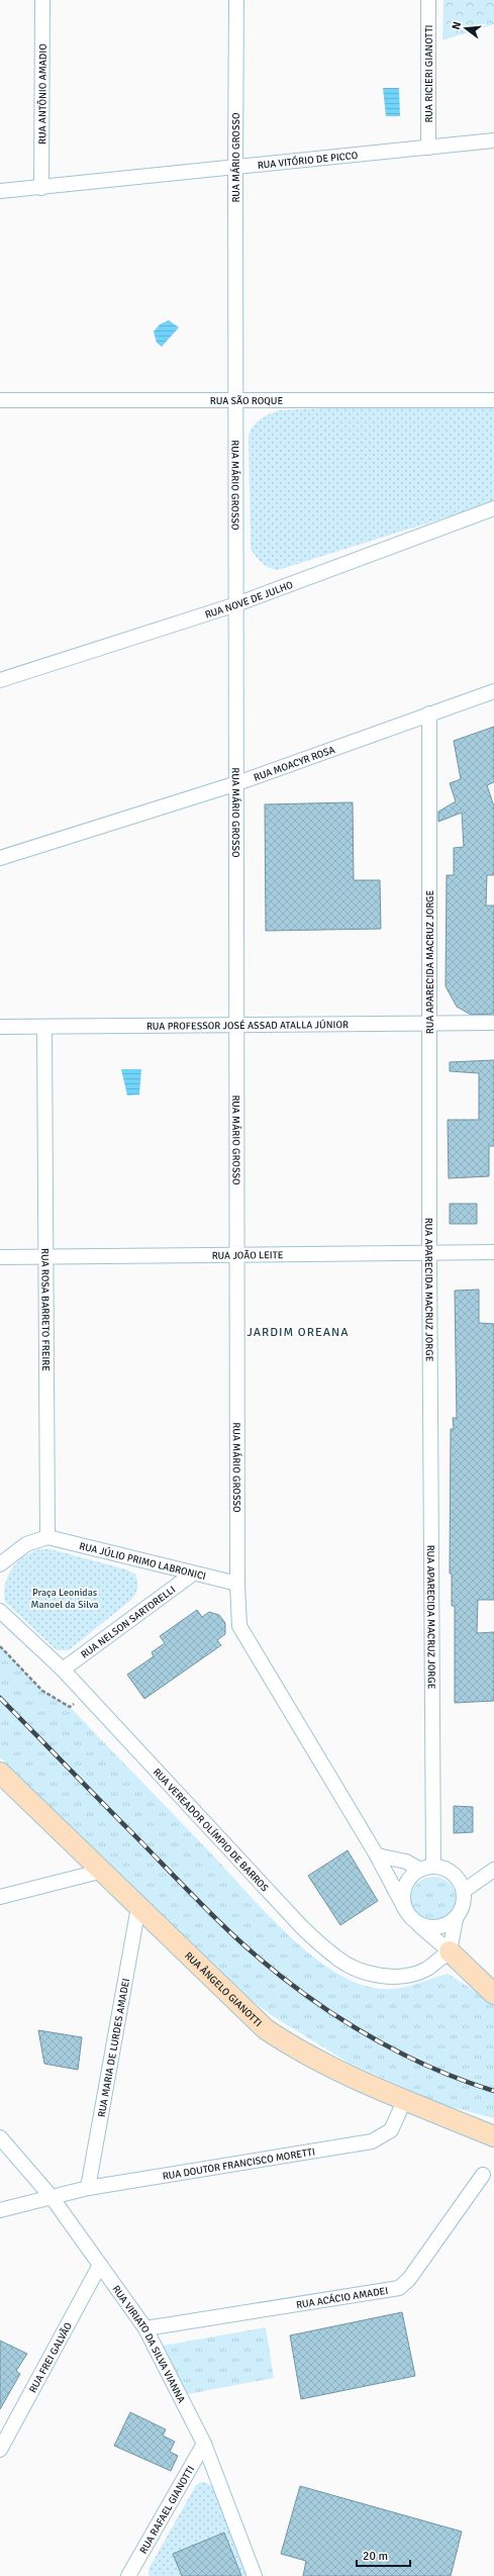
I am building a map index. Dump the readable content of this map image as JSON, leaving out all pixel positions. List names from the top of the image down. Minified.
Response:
{"streets":{"street":["RUA RICIERI GIANOTTI","RUA ANTÔNIO AMADIO","RUA MÁRIO GROSSO","RUA VITÓRIO DE PICCO","RUA SÃO ROQUE","RUA NOVE DE JULHO","RUA MOACYR ROSA","RUA APARECIDA MACRUZ JORGE","RUA PROFESSOR JOSÉ ASSAD ATALLA JÚNIOR","RUA JOÃO LEITE","RUA ROSA BARRETO FREIRE","RUA JÚLIO PRIMO LABRONICI","RUA NELSON SARTORELLI","RUA VEREADOR OLÍMPIO DE BARROS","RUA ÂNGELO GIANOTTI","RUA MARIA DE LURDES AMADEI","RUA DOUTOR FRANCISCO MORETTI","RUA ACÁCIO AMADEI","RUA VIRIATO DA SILVA VIANNA","RUA FREI GALVÃO","RUA RAFAEL GIANOTTI"]},"crossings":[["RUA RICIERI GIANOTTI","RUA VITÓRIO DE PICCO"],["RUA ANTÔNIO AMADIO","RUA VITÓRIO DE PICCO"],["RUA MÁRIO GROSSO","RUA VITÓRIO DE PICCO"],["RUA MÁRIO GROSSO","RUA SÃO ROQUE"],["RUA MÁRIO GROSSO","RUA NOVE DE JULHO"],["RUA MÁRIO GROSSO","RUA MOACYR ROSA"],["RUA MÁRIO GROSSO","RUA PROFESSOR JOSÉ ASSAD ATALLA JÚNIOR"],["RUA MÁRIO GROSSO","RUA JOÃO LEITE"],["RUA MÁRIO GROSSO","RUA JÚLIO PRIMO LABRONICI"],["RUA MOACYR ROSA","RUA APARECIDA MACRUZ JORGE"],["RUA APARECIDA MACRUZ JORGE","RUA PROFESSOR JOSÉ ASSAD ATALLA JÚNIOR"],["RUA APARECIDA MACRUZ JORGE","RUA JOÃO LEITE"],["RUA PROFESSOR JOSÉ ASSAD ATALLA JÚNIOR","RUA ROSA BARRETO FREIRE"],["RUA JOÃO LEITE","RUA ROSA BARRETO FREIRE"],["RUA ROSA BARRETO FREIRE","RUA JÚLIO PRIMO LABRONICI"],["RUA JÚLIO PRIMO LABRONICI","RUA NELSON SARTORELLI"],["RUA NELSON SARTORELLI","RUA VEREADOR OLÍMPIO DE BARROS"],["RUA ÂNGELO GIANOTTI","RUA MARIA DE LURDES AMADEI"],["RUA ÂNGELO GIANOTTI","RUA DOUTOR FRANCISCO MORETTI"],["RUA MARIA DE LURDES AMADEI","RUA DOUTOR FRANCISCO MORETTI"],["RUA DOUTOR FRANCISCO MORETTI","RUA VIRIATO DA SILVA VIANNA"],["RUA ACÁCIO AMADEI","RUA VIRIATO DA SILVA VIANNA"],["RUA VIRIATO DA SILVA VIANNA","RUA FREI GALVÃO"],["RUA VIRIATO DA SILVA VIANNA","RUA RAFAEL GIANOTTI"]],"districts":["JARDIM OREANA"],"parks":["Praça Leonidas Manoel da Silva"],"scale_bar":"20 m","north":"left"}
